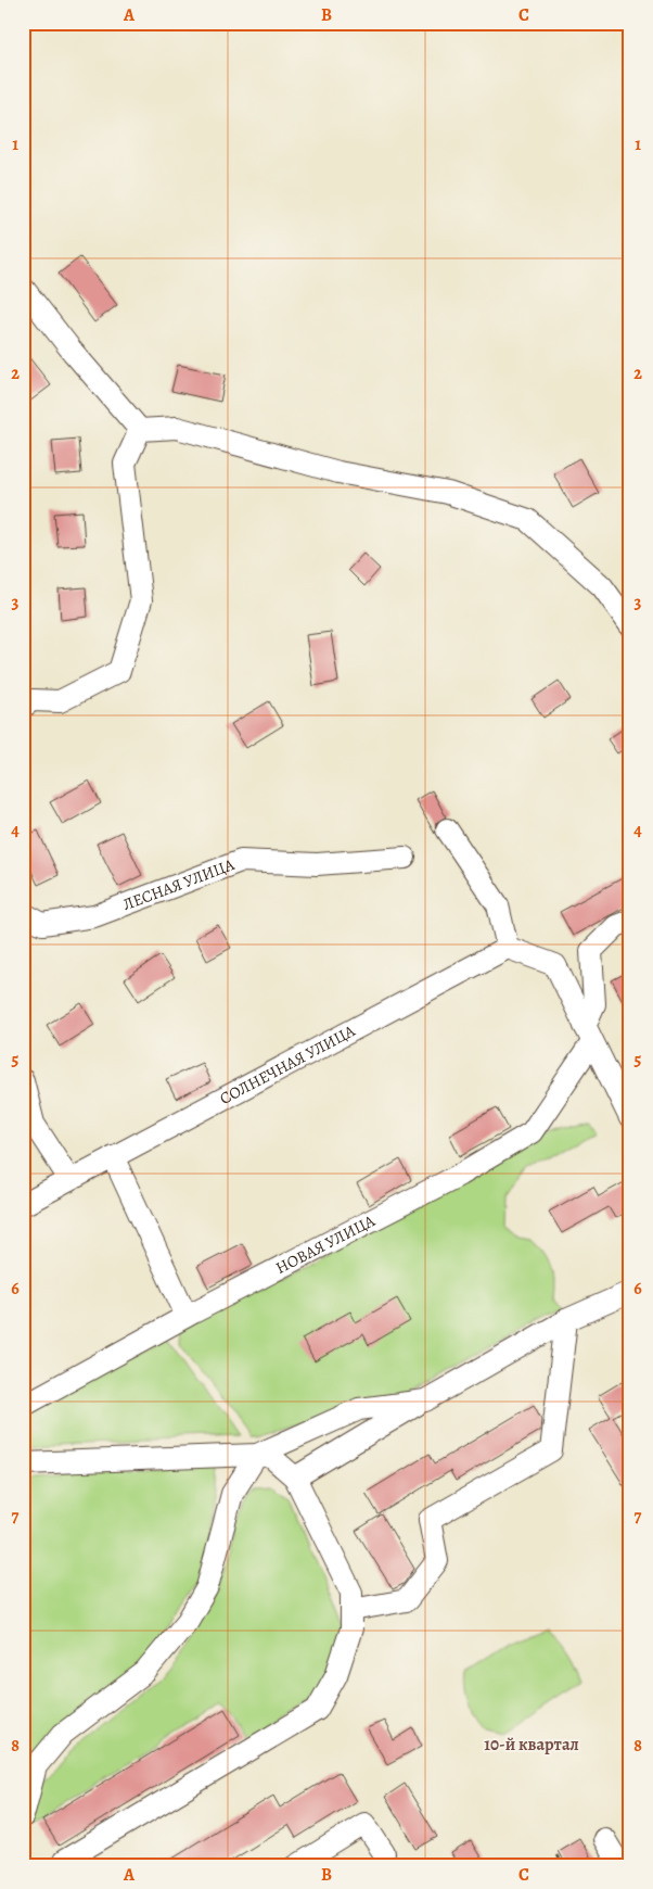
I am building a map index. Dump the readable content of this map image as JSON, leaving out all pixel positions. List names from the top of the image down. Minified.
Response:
{"streets":{"street":["ЛЕСНАЯ УЛИЦА","СОЛНЕЧНАЯ УЛИЦА","НОВАЯ УЛИЦА"]},"districts":["10-й квартал"],"grid":{"columns":["A","B","C"],"rows":["1","2","3","4","5","6","7","8"]}}
